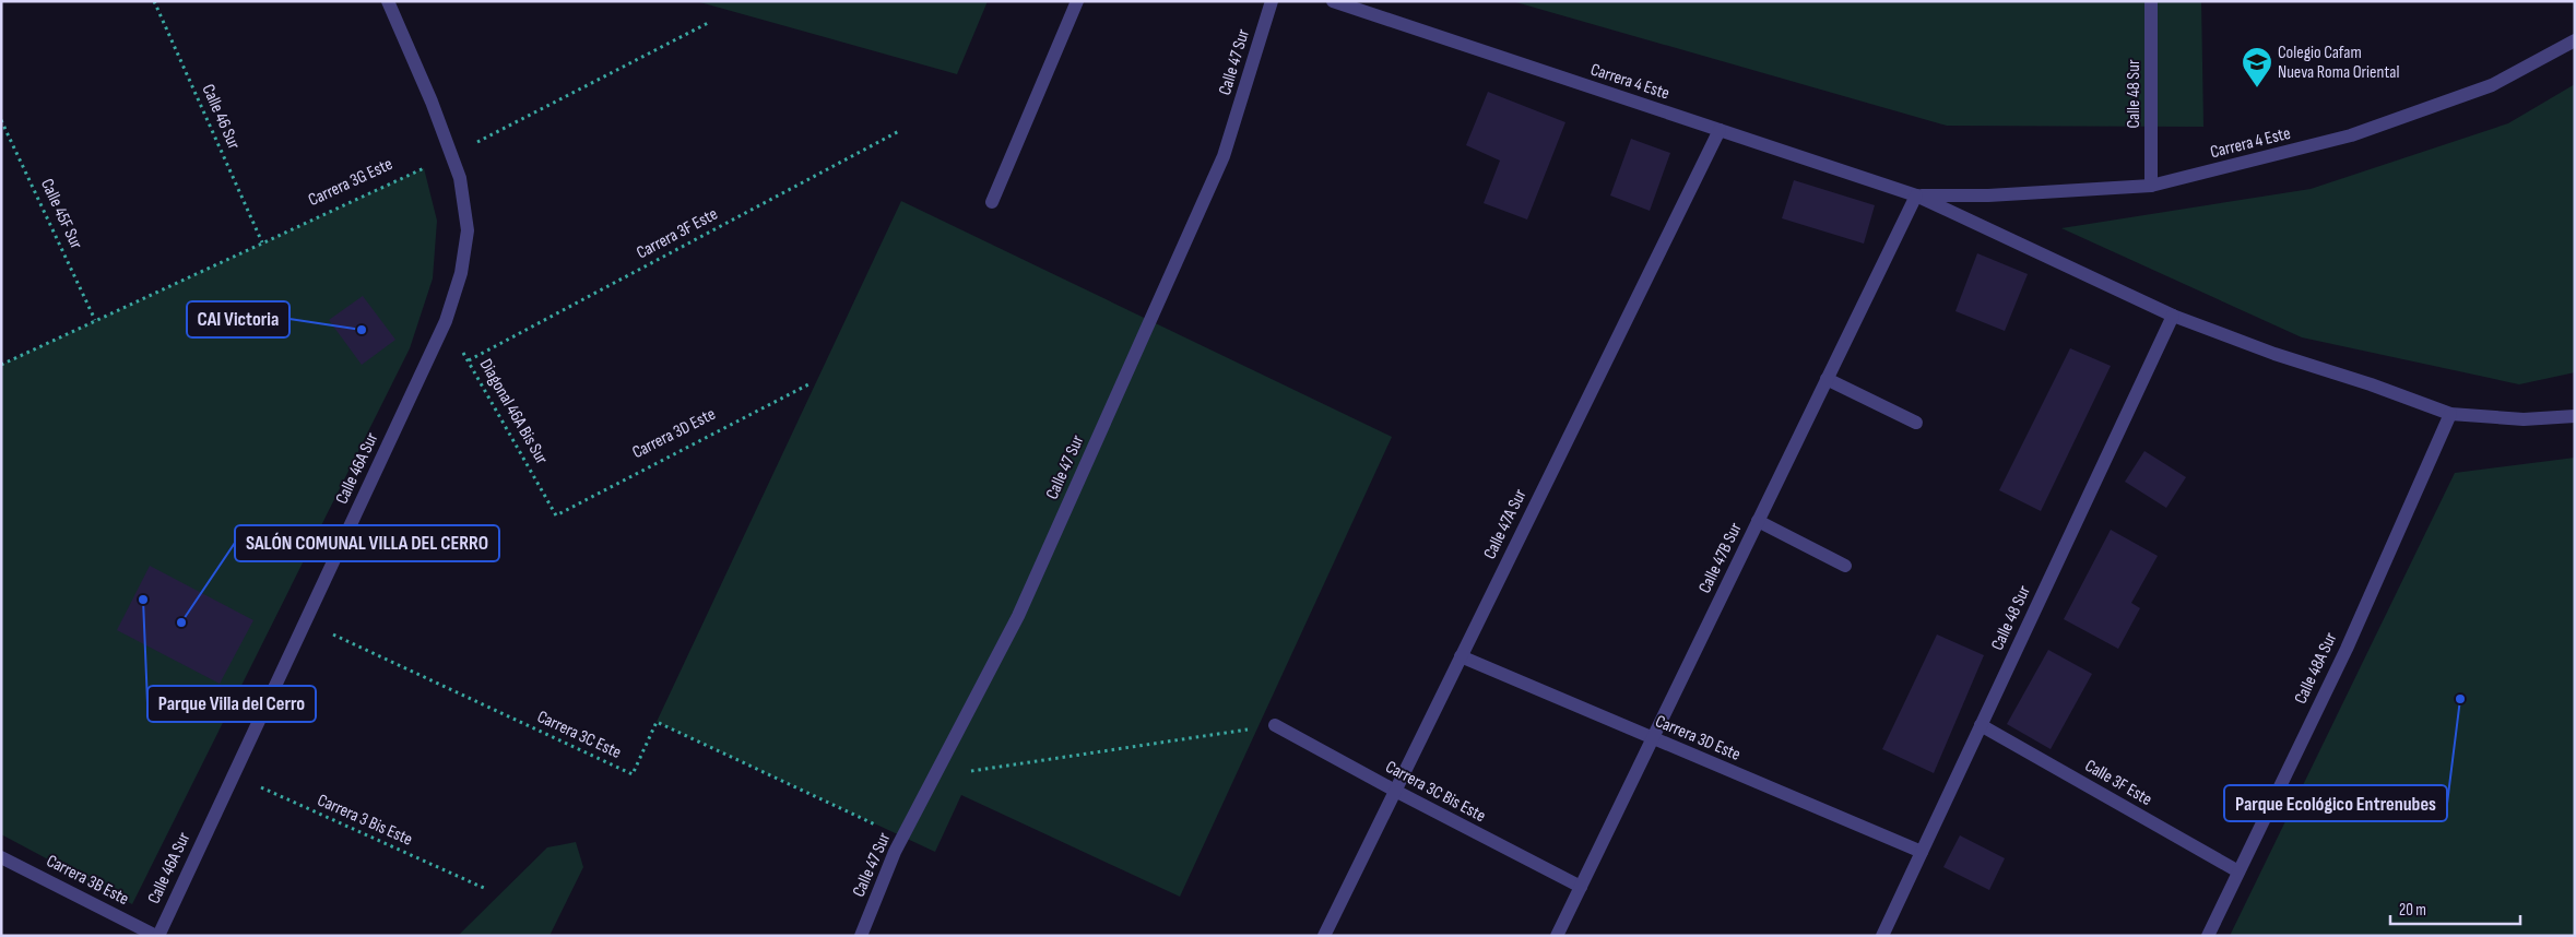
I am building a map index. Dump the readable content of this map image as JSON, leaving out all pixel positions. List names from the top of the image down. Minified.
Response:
{"streets":{"street":["Calle 47 Sur","Carrera 4 Este","Calle 48 Sur","Carrera 3D Este","Calle 46A Sur","Calle 47A Sur","Calle 47B Sur","Calle 48A Sur","Calle 3F Este","Carrera 3C Bis Este","Carrera 3B Este"],"path":["Calle 46 Sur","Carrera 3G Este","Calle 45F Sur","Carrera 3F Este","Diagonal 46A Bis Sur","Carrera 3C Este","Carrera 3 Bis Este"]},"crossings":[["Calle 47 Sur","Carrera 3C Este"],["Carrera 4 Este","Calle 48 Sur"],["Carrera 4 Este","Calle 47A Sur"],["Carrera 4 Este","Calle 47B Sur"],["Carrera 4 Este","Calle 48A Sur"],["Calle 48 Sur","Carrera 3D Este"],["Calle 48 Sur","Calle 3F Este"],["Calle 46 Sur","Carrera 3G Este"],["Carrera 3G Este","Calle 45F Sur"],["Carrera 3G Este","Calle 46A Sur"],["Carrera 3F Este","Diagonal 46A Bis Sur"],["Diagonal 46A Bis Sur","Carrera 3D Este"],["Diagonal 46A Bis Sur","Calle 46A Sur"],["Carrera 3D Este","Calle 47A Sur"],["Carrera 3D Este","Calle 47B Sur"],["Calle 46A Sur","Carrera 3C Este"],["Calle 46A Sur","Carrera 3 Bis Este"],["Calle 46A Sur","Carrera 3B Este"],["Calle 47A Sur","Carrera 3C Bis Este"],["Calle 47B Sur","Carrera 3C Bis Este"],["Calle 48A Sur","Calle 3F Este"]],"places":{"school or university":["Colegio Cafam Nueva Roma Oriental"],"other":["CAI Victoria","Parque Villa del Cerro","SALÓN COMUNAL VILLA DEL CERRO","Parque Ecológico Entrenubes"]},"scale_bar":"20 m"}
